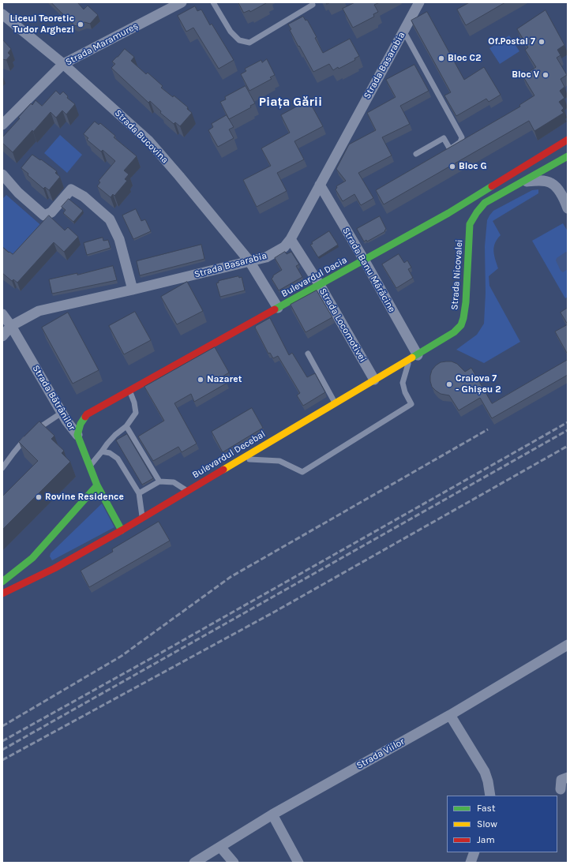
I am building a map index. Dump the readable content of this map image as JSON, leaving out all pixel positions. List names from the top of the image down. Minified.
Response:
{"streets":{"main road":["Strada Nicovalei","Bulevardul Dacia","Strada Bătrânilor","Bulevardul Decebal"],"street":["Strada Maramureș","Strada Basarabia","Strada Bucovina","Strada Banu Mărăcine","Strada Locomotivei","Strada Viilor"]},"crossings":[["Strada Maramureș","Strada Bucovina"],["Strada Basarabia","Strada Bucovina"],["Strada Basarabia","Strada Banu Mărăcine"],["Strada Basarabia","Strada Locomotivei"],["Strada Basarabia","Strada Bătrânilor"],["Strada Bucovina","Bulevardul Dacia"],["Strada Banu Mărăcine","Bulevardul Dacia"],["Strada Banu Mărăcine","Bulevardul Decebal"],["Strada Nicovalei","Bulevardul Decebal"],["Bulevardul Dacia","Strada Locomotivei"],["Bulevardul Dacia","Strada Bătrânilor"],["Strada Locomotivei","Bulevardul Decebal"],["Strada Bătrânilor","Bulevardul Decebal"]],"districts":["Piața Gării"],"places":["Liceul Teoretic Tudor Arghezi","Of.Postal 7","Bloc C2","Bloc V","Bloc G","Nazaret","Craiova 7 - Ghișeu 2","Rovine Residence"],"legend":["Fast","Slow","Jam"]}
